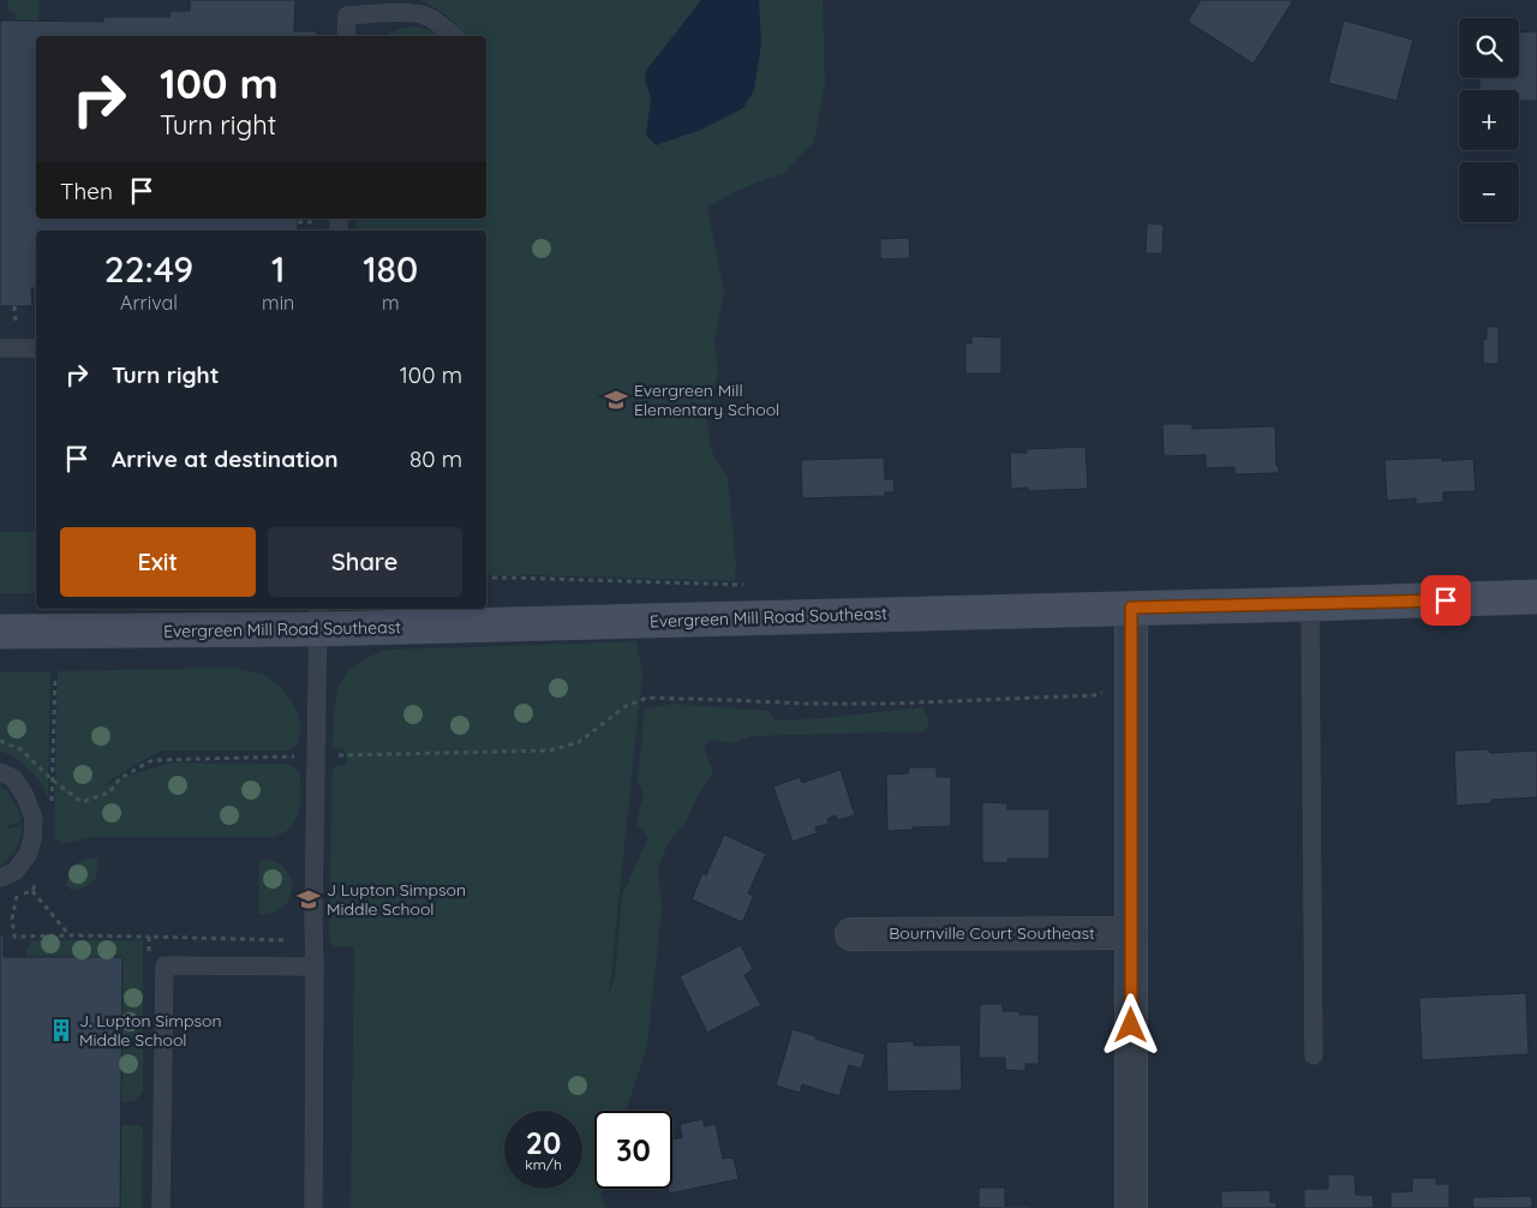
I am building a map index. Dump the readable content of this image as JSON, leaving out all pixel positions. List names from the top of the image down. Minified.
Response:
{"streets":{"main road":["Evergreen Mill Road Southeast"],"street":["Bournville Court Southeast"]},"places":{"school or university":["Evergreen Mill Elementary School","J Lupton Simpson Middle School"],"building":["J. Lupton Simpson Middle School"]},"page":{"map_buttons":["+","−"],"turn":["100 m","Turn right"],"then":"Then","eta":["22:49","Arrival","1","min","180","m"],"list":[{"name":"Turn right","value":"100 m"},{"name":"Arrive at destination","value":"80 m"}],"buttons":["Exit","Share"],"speed":"20 km/h","limit":"30"}}
